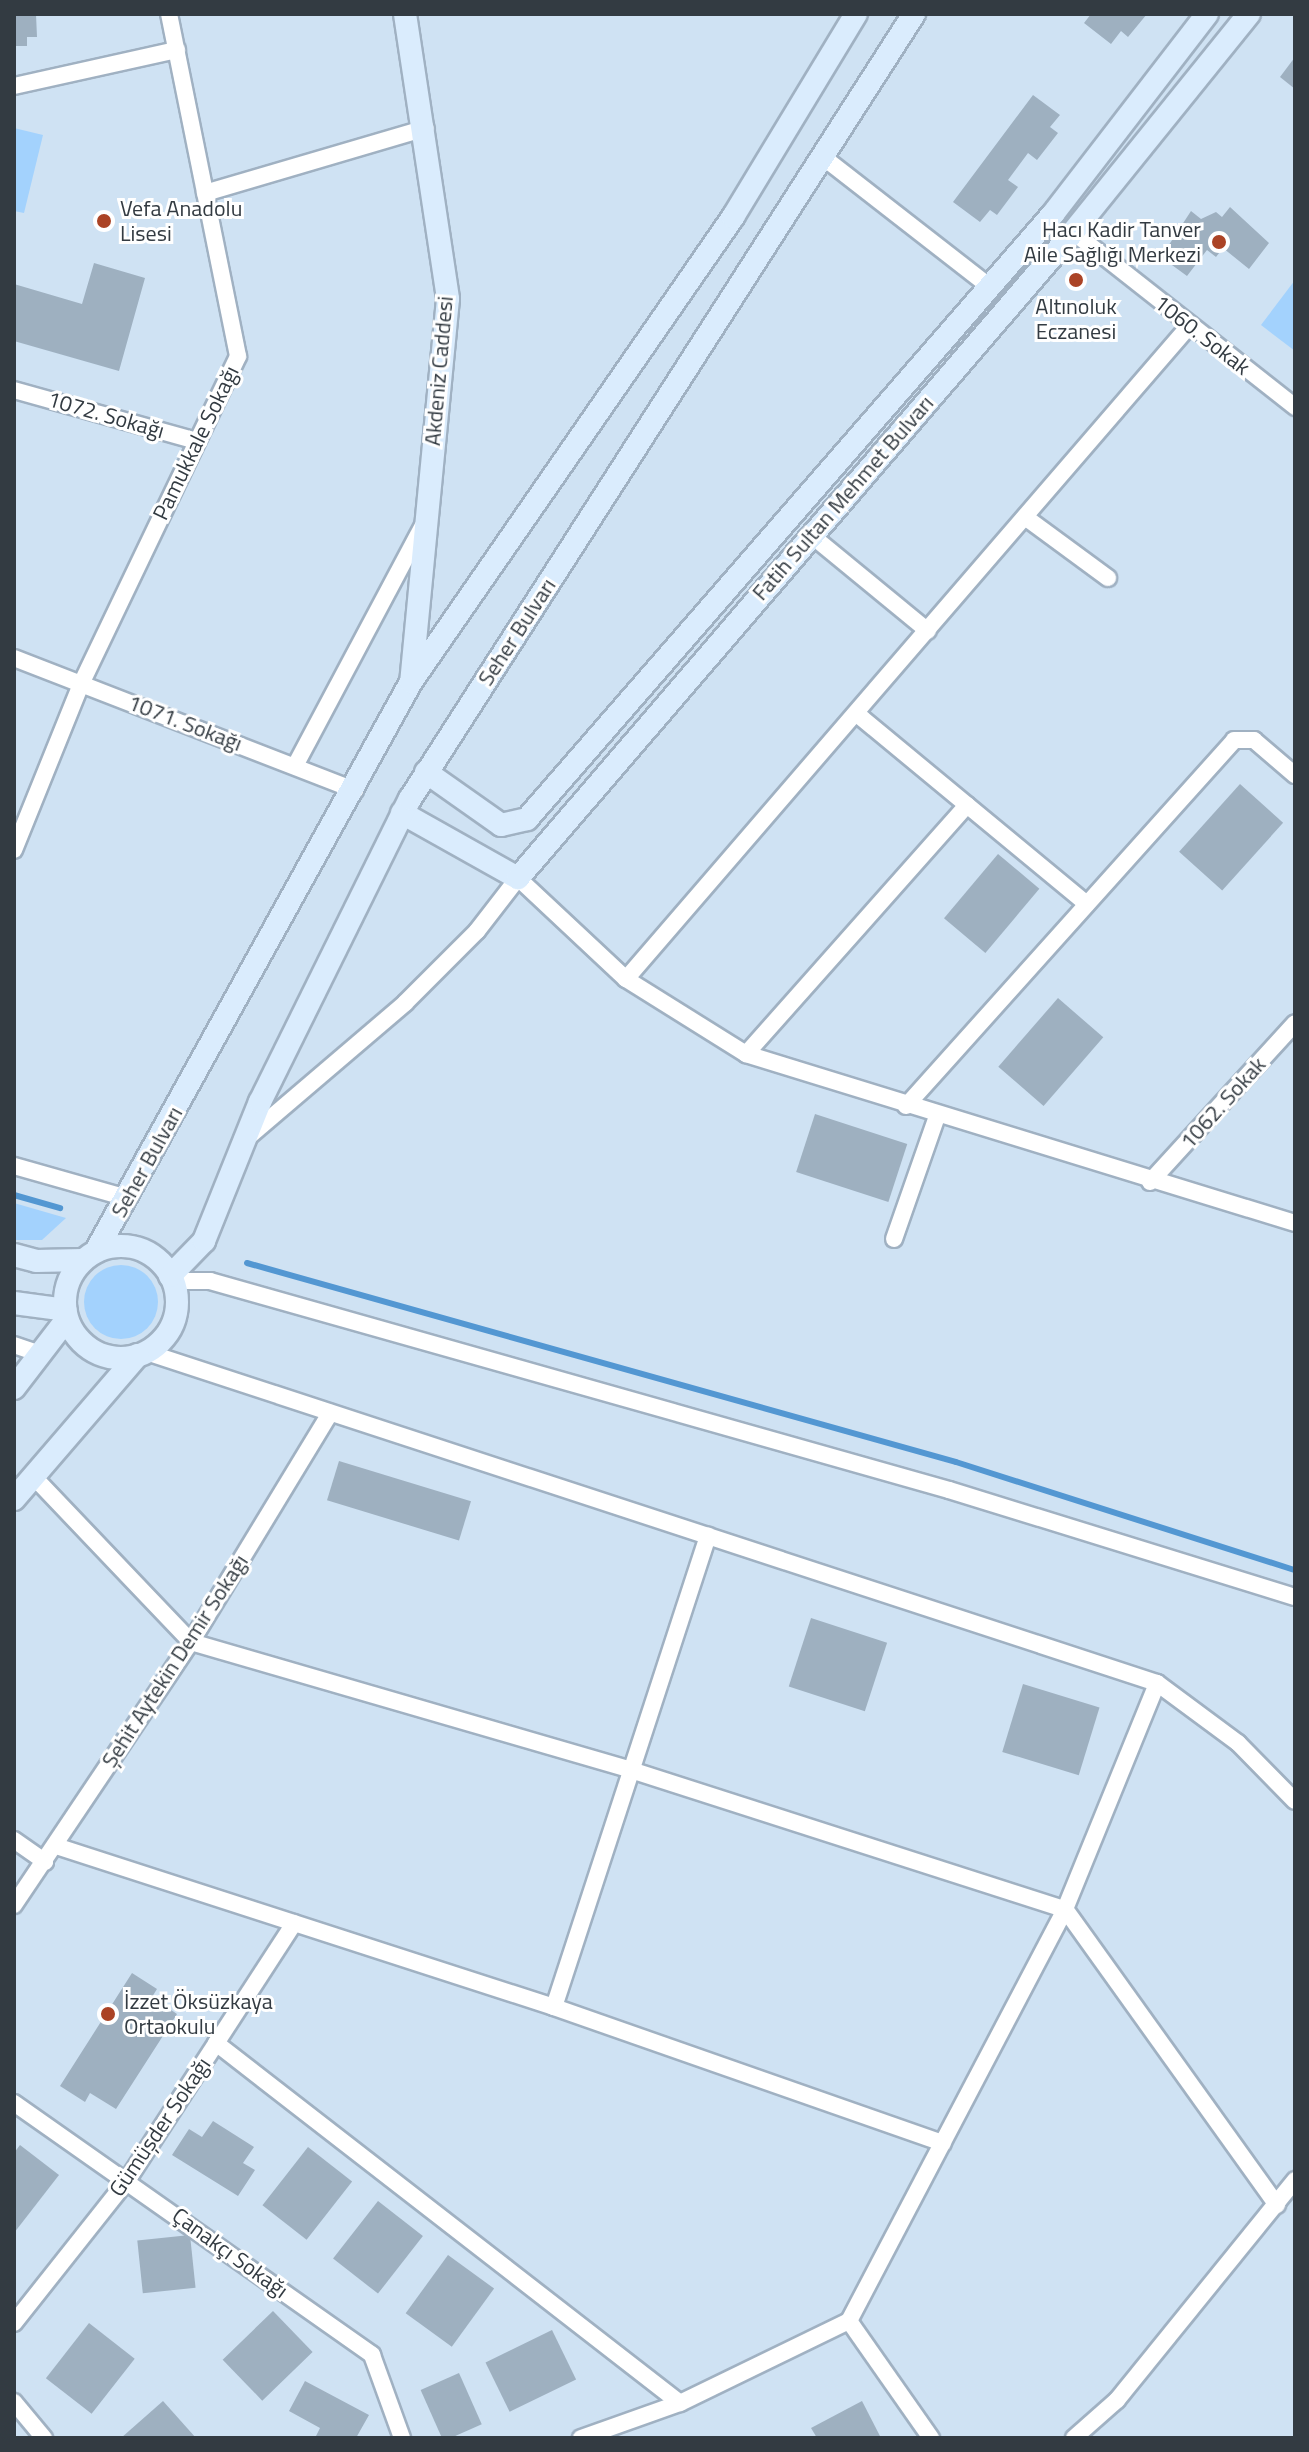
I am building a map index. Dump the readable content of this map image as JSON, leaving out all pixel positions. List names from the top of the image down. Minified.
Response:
{"streets":{"main road":["Akdeniz Caddesi","Fatih Sultan Mehmet Bulvarı","Seher Bulvarı"],"street":["1060. Sokak","1072. Sokağı","Pamukkale Sokağı","1071. Sokağı","1062. Sokak","Şehit Aytekin Demir Sokağı","Gümüşder Sokağı","Çanakçı Sokağı"]},"crossings":[["1060. Sokak","Fatih Sultan Mehmet Bulvarı"],["Akdeniz Caddesi","Seher Bulvarı"],["1072. Sokağı","Pamukkale Sokağı"],["Pamukkale Sokağı","1071. Sokağı"],["Fatih Sultan Mehmet Bulvarı","Seher Bulvarı"],["Seher Bulvarı","1071. Sokağı"],["Gümüşder Sokağı","Çanakçı Sokağı"]],"places":["Vefa Anadolu Lisesi","Hacı Kadir Tanver Aile Sağlığı Merkezi","Altınoluk Eczanesi","İzzet Öksüzkaya Ortaokulu"]}
